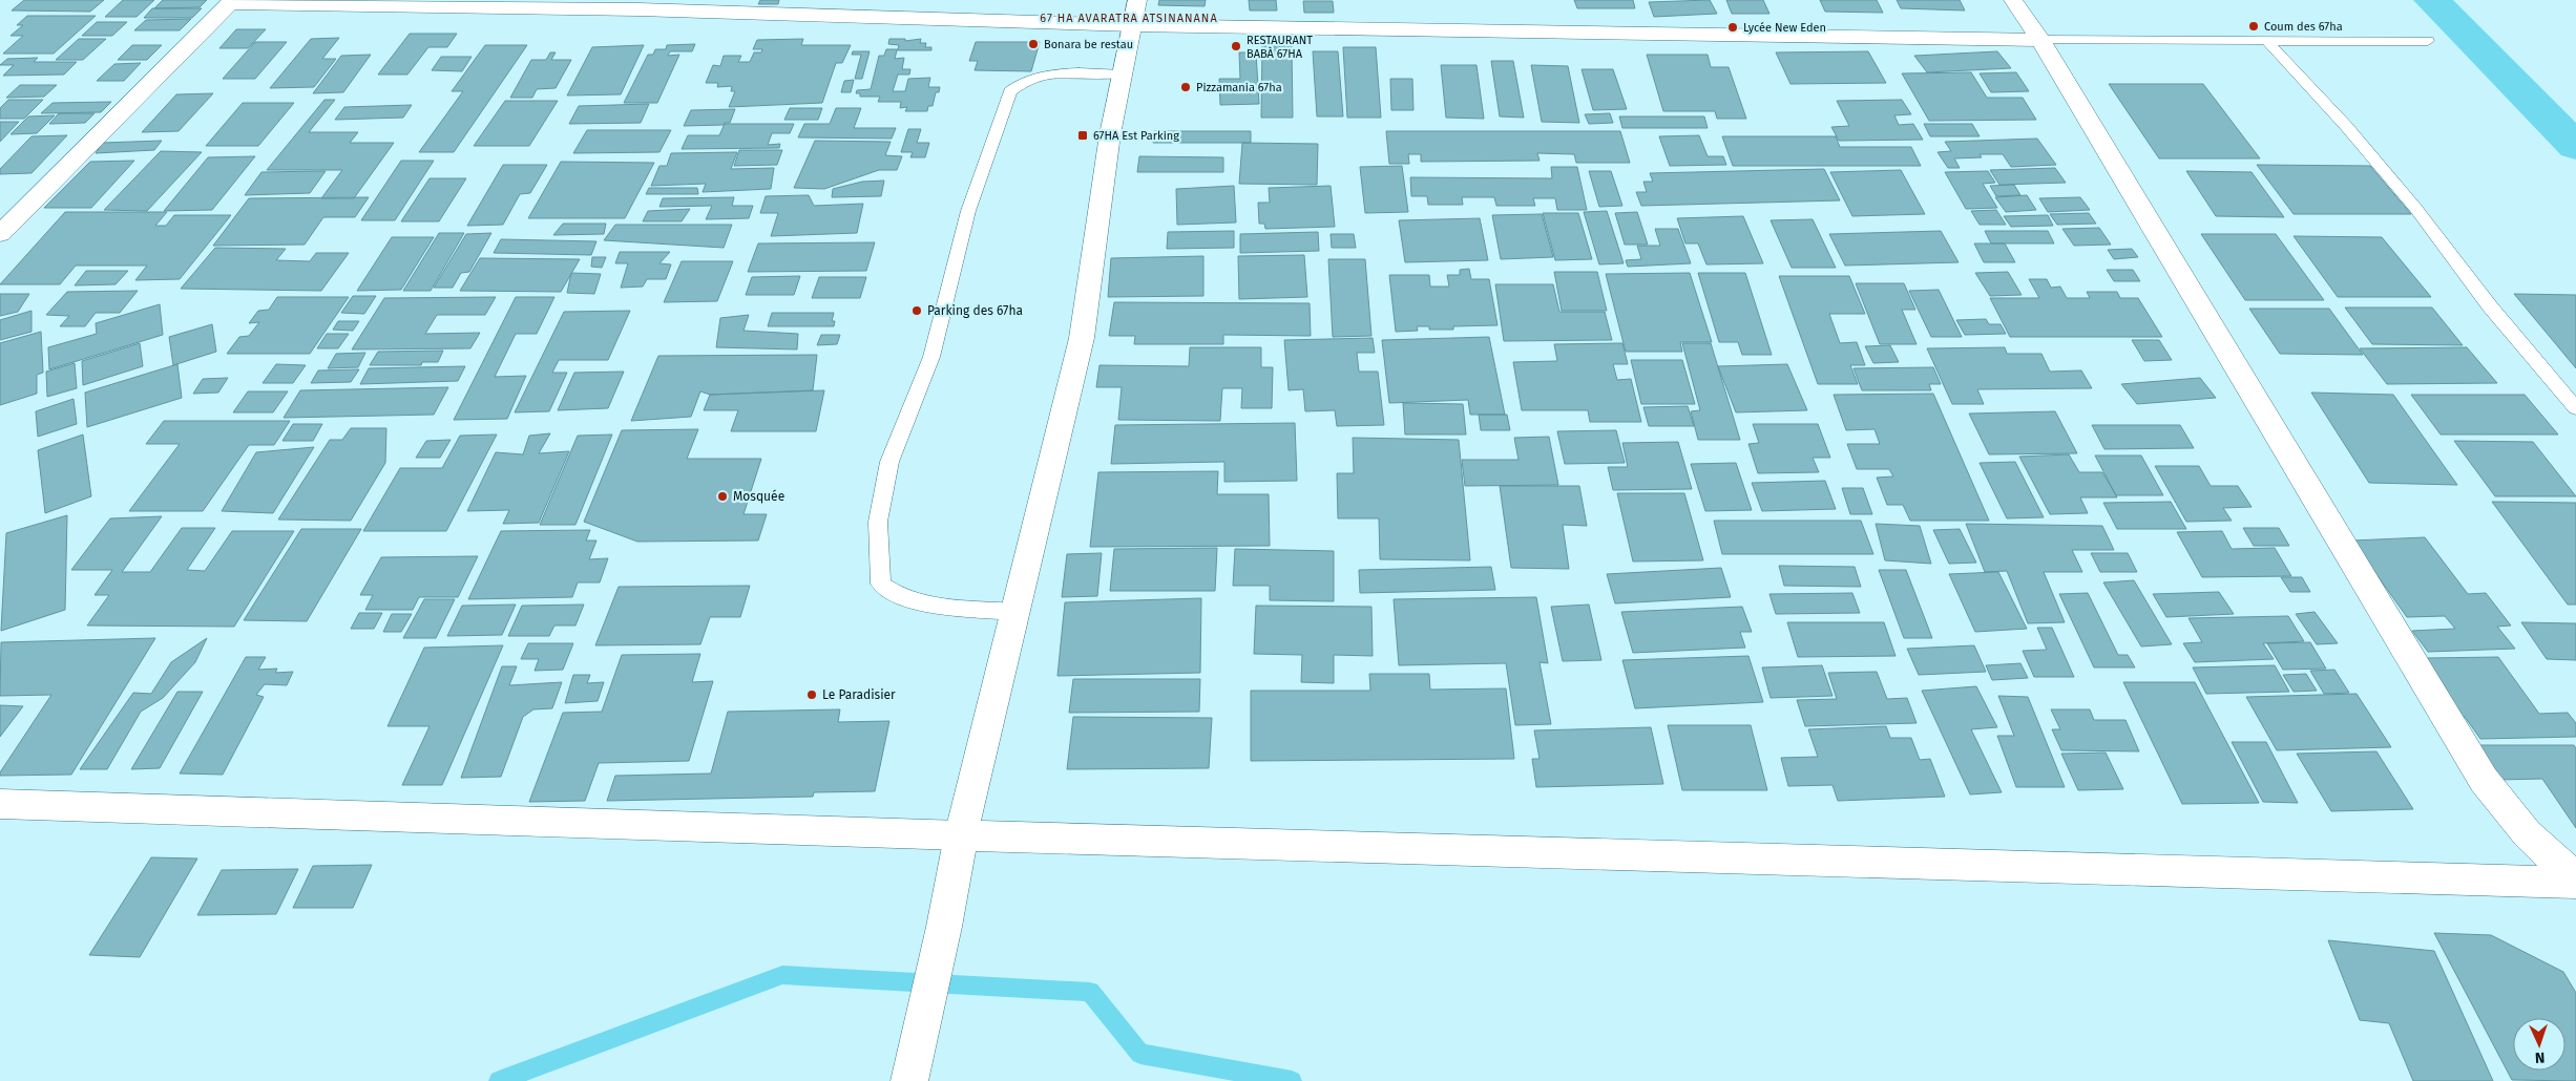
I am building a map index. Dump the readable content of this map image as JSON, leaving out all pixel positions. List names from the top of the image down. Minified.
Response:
{"districts":["67 HA AVARATRA ATSINANANA"],"places":{"other":["Coum des 67ha","Lycée New Eden","Bonara be restau","RESTAURANT BABÀ 67HA","Pizzamania 67ha","Parking des 67ha","Mosquée","Le Paradisier"],"transit":["67HA Est Parking"]},"north":"bottom"}
